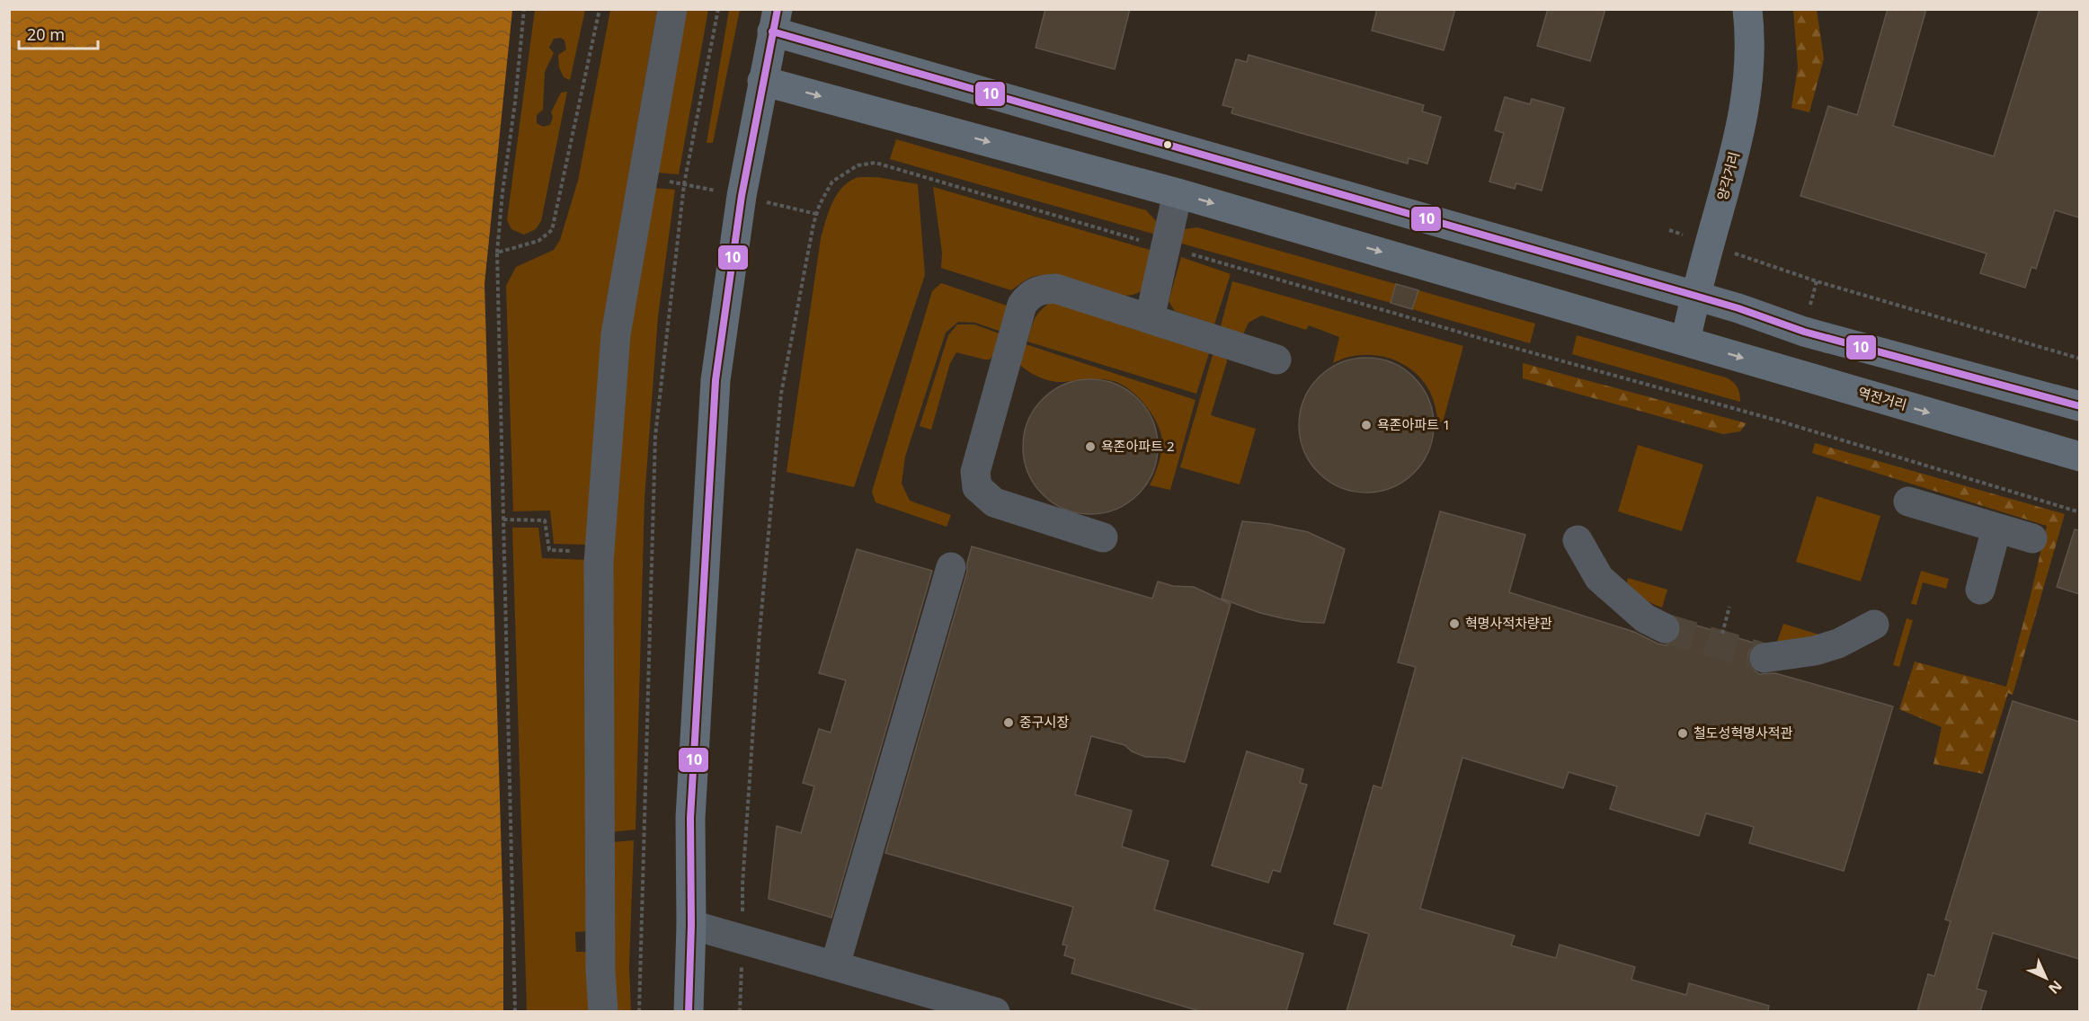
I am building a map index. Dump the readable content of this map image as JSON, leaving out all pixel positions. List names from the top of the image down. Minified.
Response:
{"streets":{"main road":["양각거리","역전거리"]},"crossings":[["양각거리","역전거리"]],"places":["욕존아파트 1","욕존아파트 2","혁명사적차량관","중구시장","철도성혁명사적관"],"lines":["transit line 10"],"scale_bar":"20 m","north":"bottom right"}
